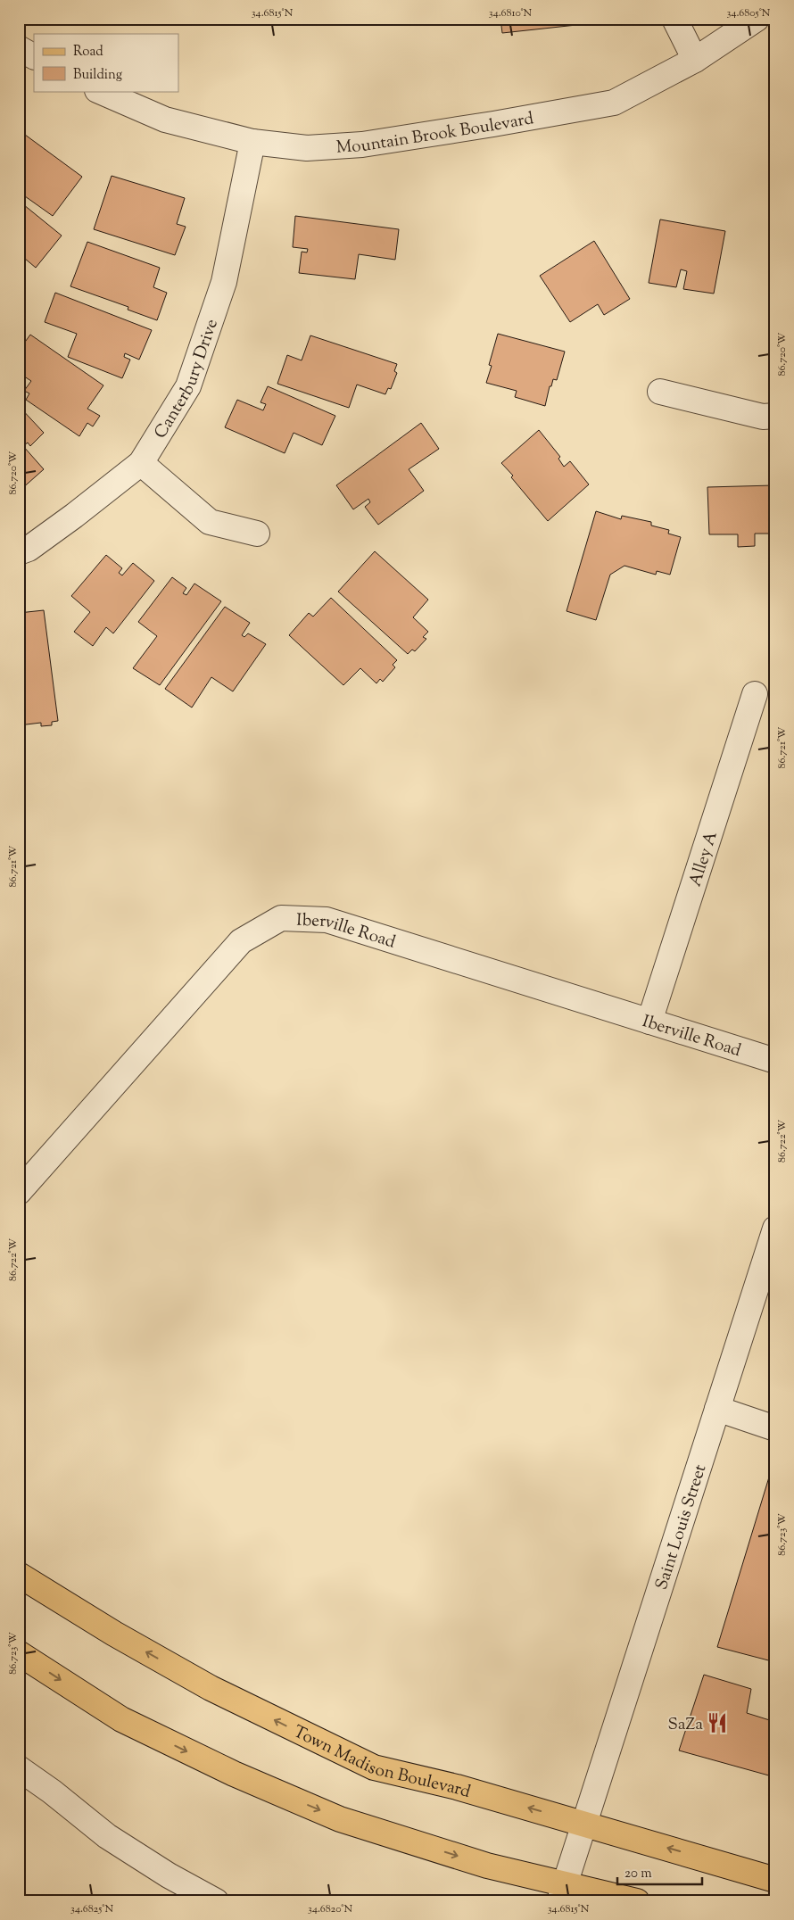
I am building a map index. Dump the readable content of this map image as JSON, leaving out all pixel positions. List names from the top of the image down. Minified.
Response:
{"streets":{"main road":["Town Madison Boulevard"],"street":["Mountain Brook Boulevard","Canterbury Drive","Alley A","Iberville Road","Saint Louis Street"]},"crossings":[["Mountain Brook Boulevard","Canterbury Drive"],["Alley A","Iberville Road"],["Saint Louis Street","Town Madison Boulevard"]],"places":{"restaurant":["SaZa"]},"legend":["Road","Building"],"scale_bar":"20 m","coordinates":["34.6815°N","34.6810°N","34.6805°N","86.720°W","86.721°W","86.722°W","86.723°W","34.6825°N","34.6820°N"]}
